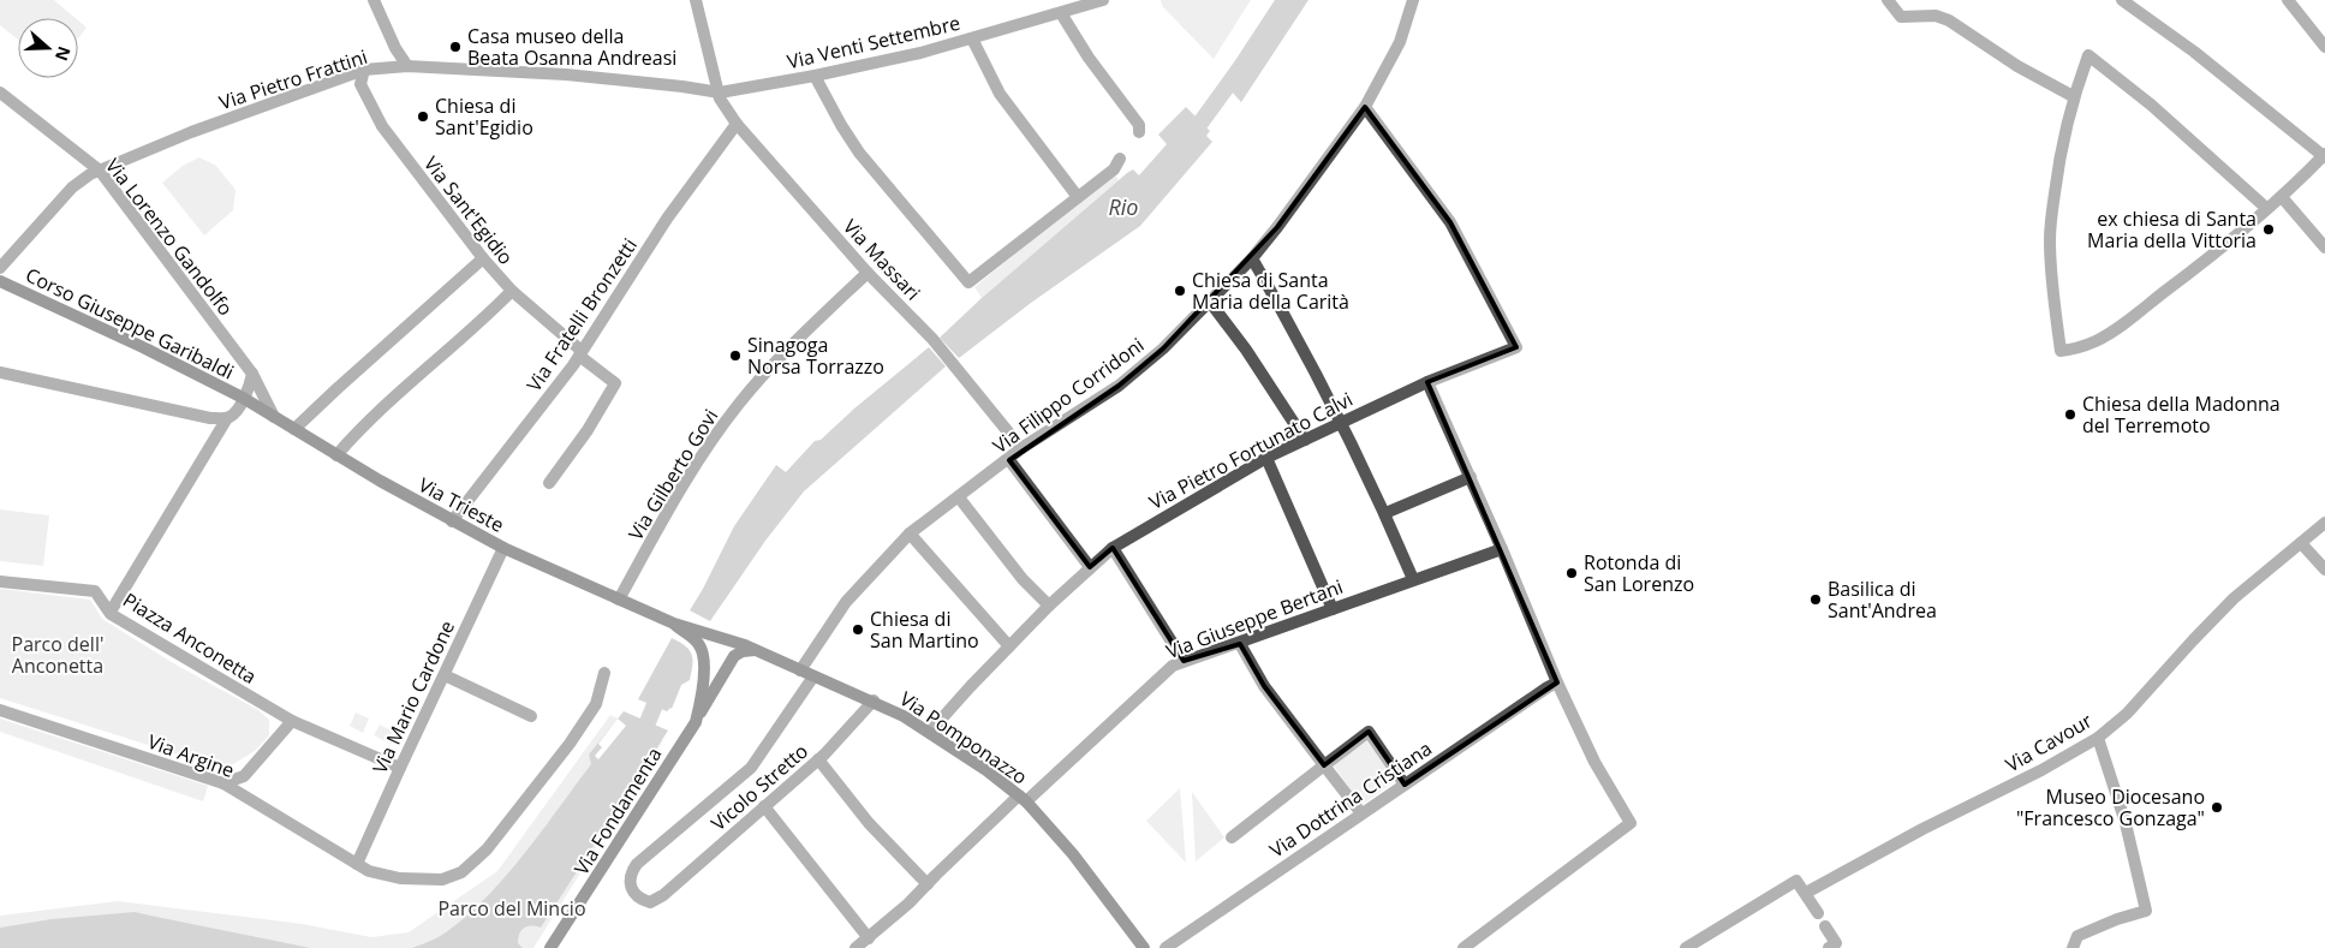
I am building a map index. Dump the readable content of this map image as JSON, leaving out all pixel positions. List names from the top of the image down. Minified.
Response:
{"streets":{"main road":["Corso Giuseppe Garibaldi","Via Trieste","Via Pomponazzo","Via Fondamenta"],"street":["Via Venti Settembre","Via Pietro Frattini","Via Sant'Egidio","Via Lorenzo Gandolfo","Via Massari","Via Fratelli Bronzetti","Via Filippo Corridoni","Via Pietro Fortunato Calvi","Via Gilberto Govi","Via Giuseppe Bertani","Piazza Anconetta","Via Mario Cardone","Via Cavour","Via Argine","Vicolo Stretto","Via Dottrina Cristiana"]},"crossings":[["Via Venti Settembre","Via Pietro Frattini"],["Via Venti Settembre","Via Massari"],["Via Pietro Frattini","Via Sant'Egidio"],["Via Pietro Frattini","Via Lorenzo Gandolfo"],["Via Pietro Frattini","Via Massari"],["Via Sant'Egidio","Via Fratelli Bronzetti"],["Via Lorenzo Gandolfo","Via Trieste"],["Via Massari","Via Fratelli Bronzetti"],["Via Massari","Via Filippo Corridoni"],["Via Massari","Via Gilberto Govi"],["Via Fratelli Bronzetti","Via Trieste"],["Corso Giuseppe Garibaldi","Via Trieste"],["Via Filippo Corridoni","Via Pietro Fortunato Calvi"],["Via Filippo Corridoni","Via Pomponazzo"],["Via Pietro Fortunato Calvi","Via Pomponazzo"],["Via Gilberto Govi","Via Trieste"],["Via Trieste","Via Mario Cardone"],["Via Trieste","Via Pomponazzo"],["Via Trieste","Via Fondamenta"],["Via Giuseppe Bertani","Via Pomponazzo"],["Piazza Anconetta","Via Mario Cardone"],["Via Mario Cardone","Via Argine"],["Via Pomponazzo","Vicolo Stretto"],["Via Pomponazzo","Via Fondamenta"]],"water":["Rio"],"parks":["Parco dell' Anconetta","Parco del Mincio"],"places":["Casa museo della Beata Osanna Andreasi","Chiesa di Sant'Egidio","ex chiesa di Santa Maria della Vittoria","Chiesa di Santa Maria della Carità","Sinagoga Norsa Torrazzo","Chiesa della Madonna del Terremoto","Rotonda di San Lorenzo","Basilica di Sant'Andrea","Chiesa di San Martino","Museo Diocesano \"Francesco Gonzaga\""],"north":"right"}
